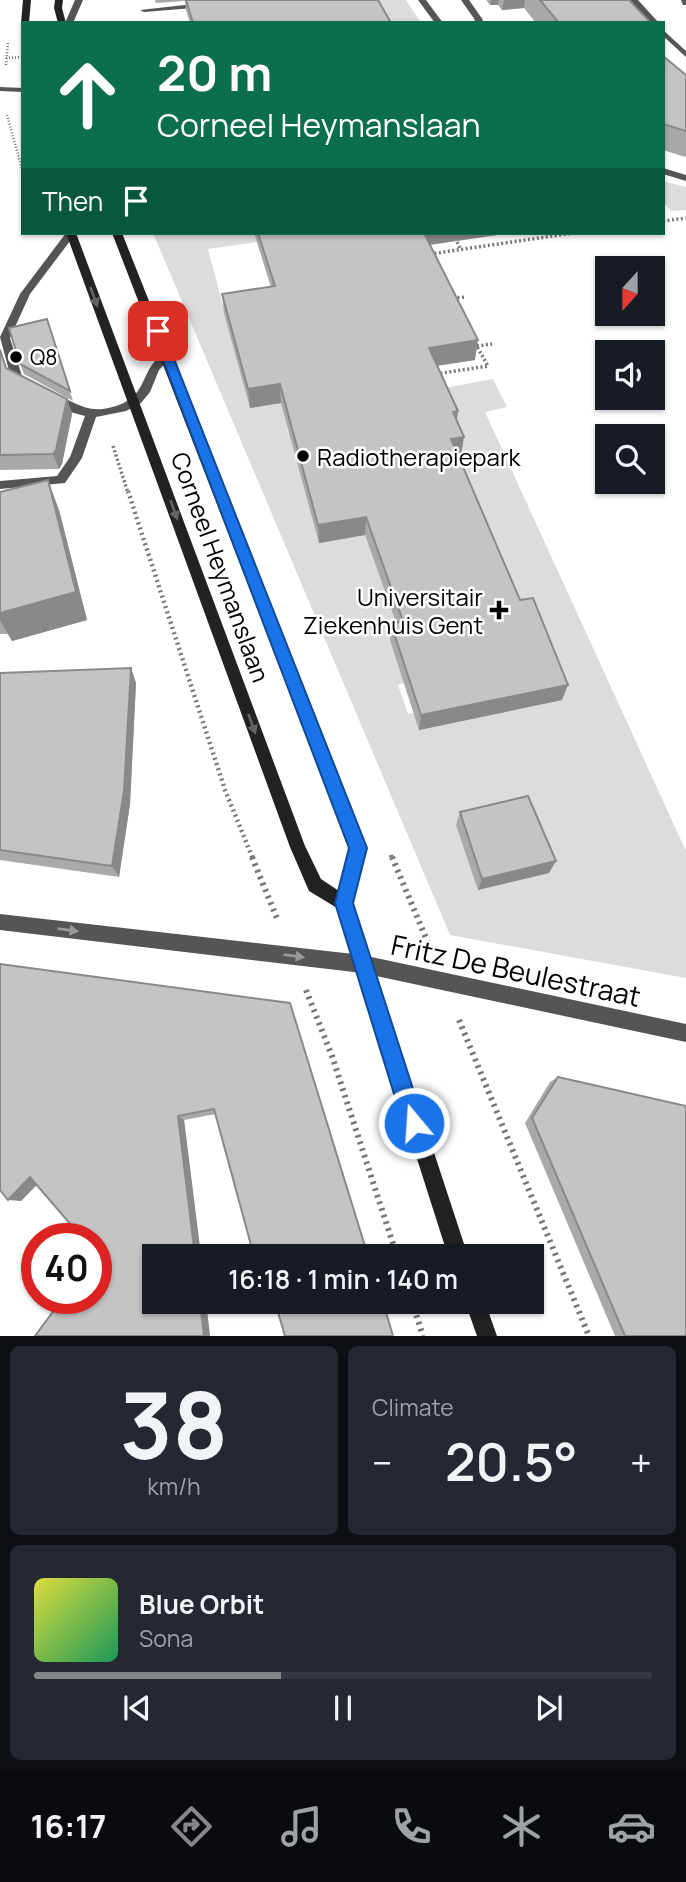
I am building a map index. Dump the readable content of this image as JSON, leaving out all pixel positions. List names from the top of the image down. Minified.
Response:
{"streets":{"street":["Corneel Heymanslaan","Fritz De Beulestraat"]},"one_way":["Fritz De Beulestraat"],"places":{"other":["Q8","Radiotherapiepark"],"health":["Universitair Ziekenhuis Gent"]},"north":"bottom","page":{"turn":["20 m","Corneel Heymanslaan"],"then":"Then","limit":"40","trip":"16:18 · 1 min · 140 m","tile":[["38","km/h"],"Climate"],"heat":["−","20.5°","+"],"song":["Blue Orbit","Sona"],"tabs":"16:17"}}
